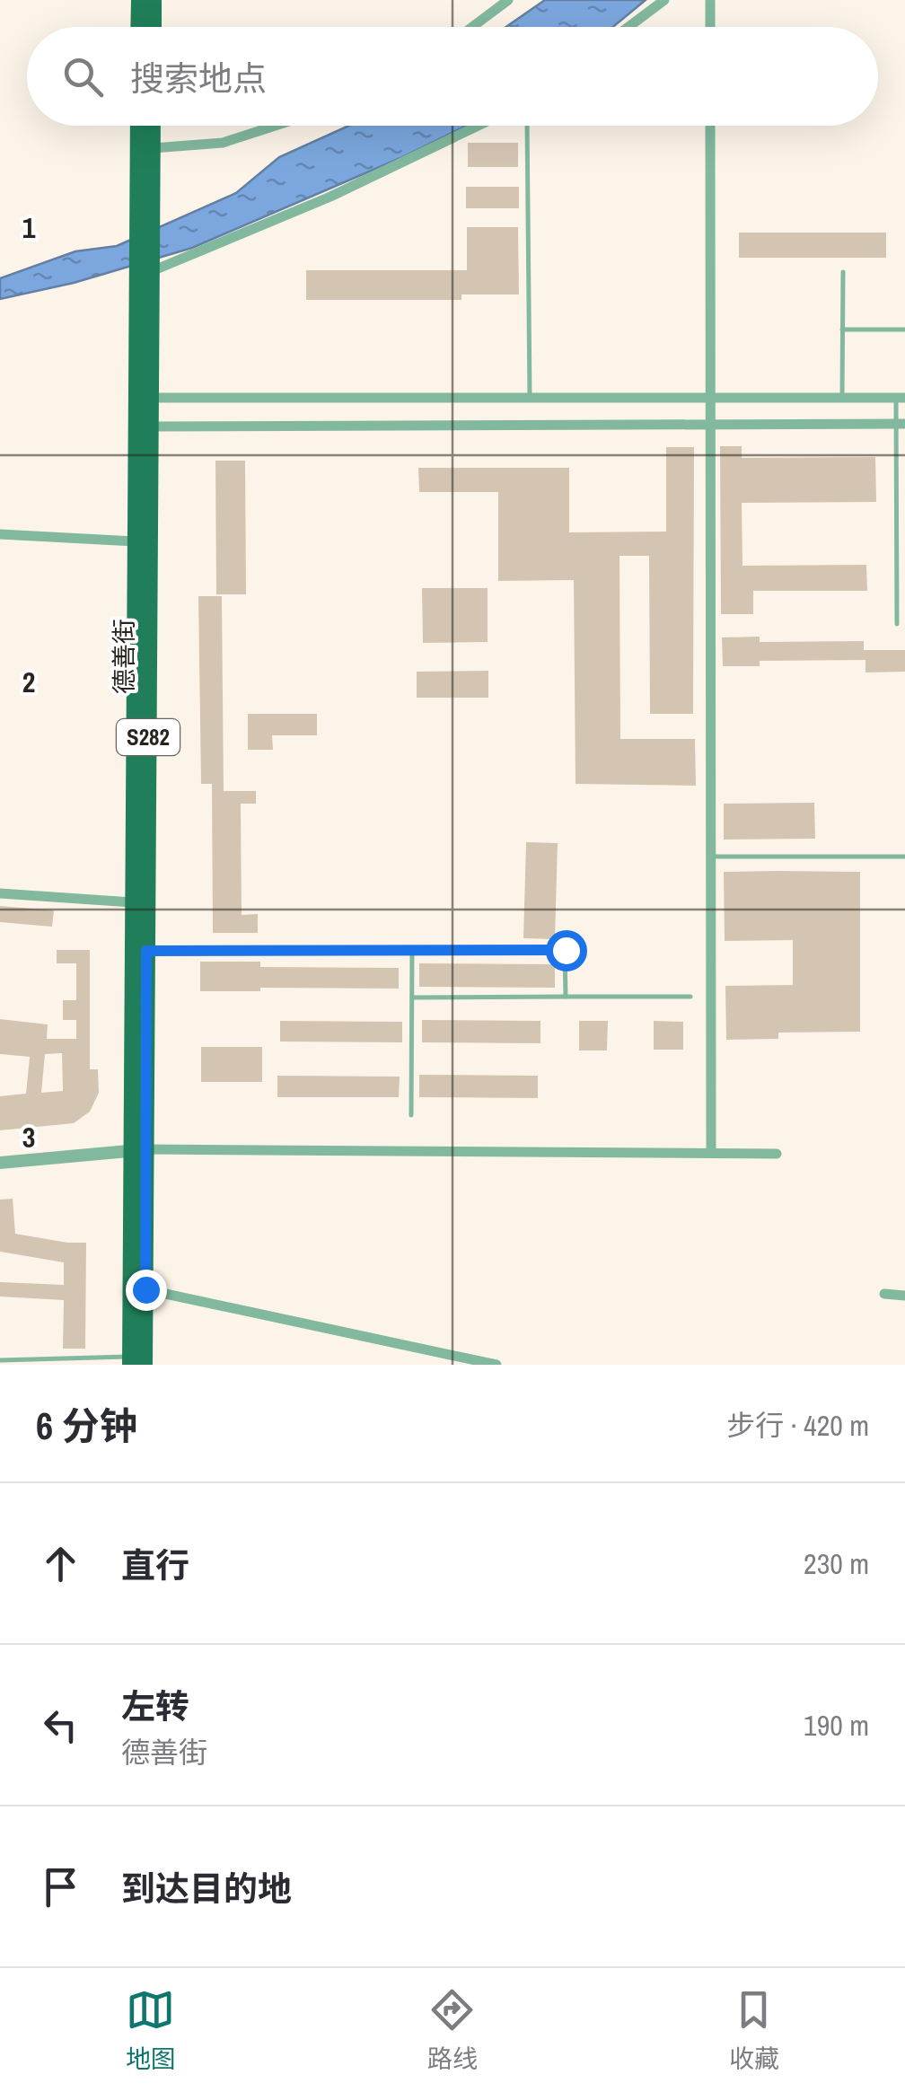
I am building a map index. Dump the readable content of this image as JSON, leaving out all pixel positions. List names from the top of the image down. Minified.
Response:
{"streets":{"main road":["德善街","S282"]},"page":{"search":"搜索地点","heading":["6 分钟","步行 · 420 m"],"list":[["直行","230 m"],["左转","德善街","190 m"],"到达目的地"],"nav":["地图","路线","收藏"]},"grid":{"rows":["1","2","3"]}}
